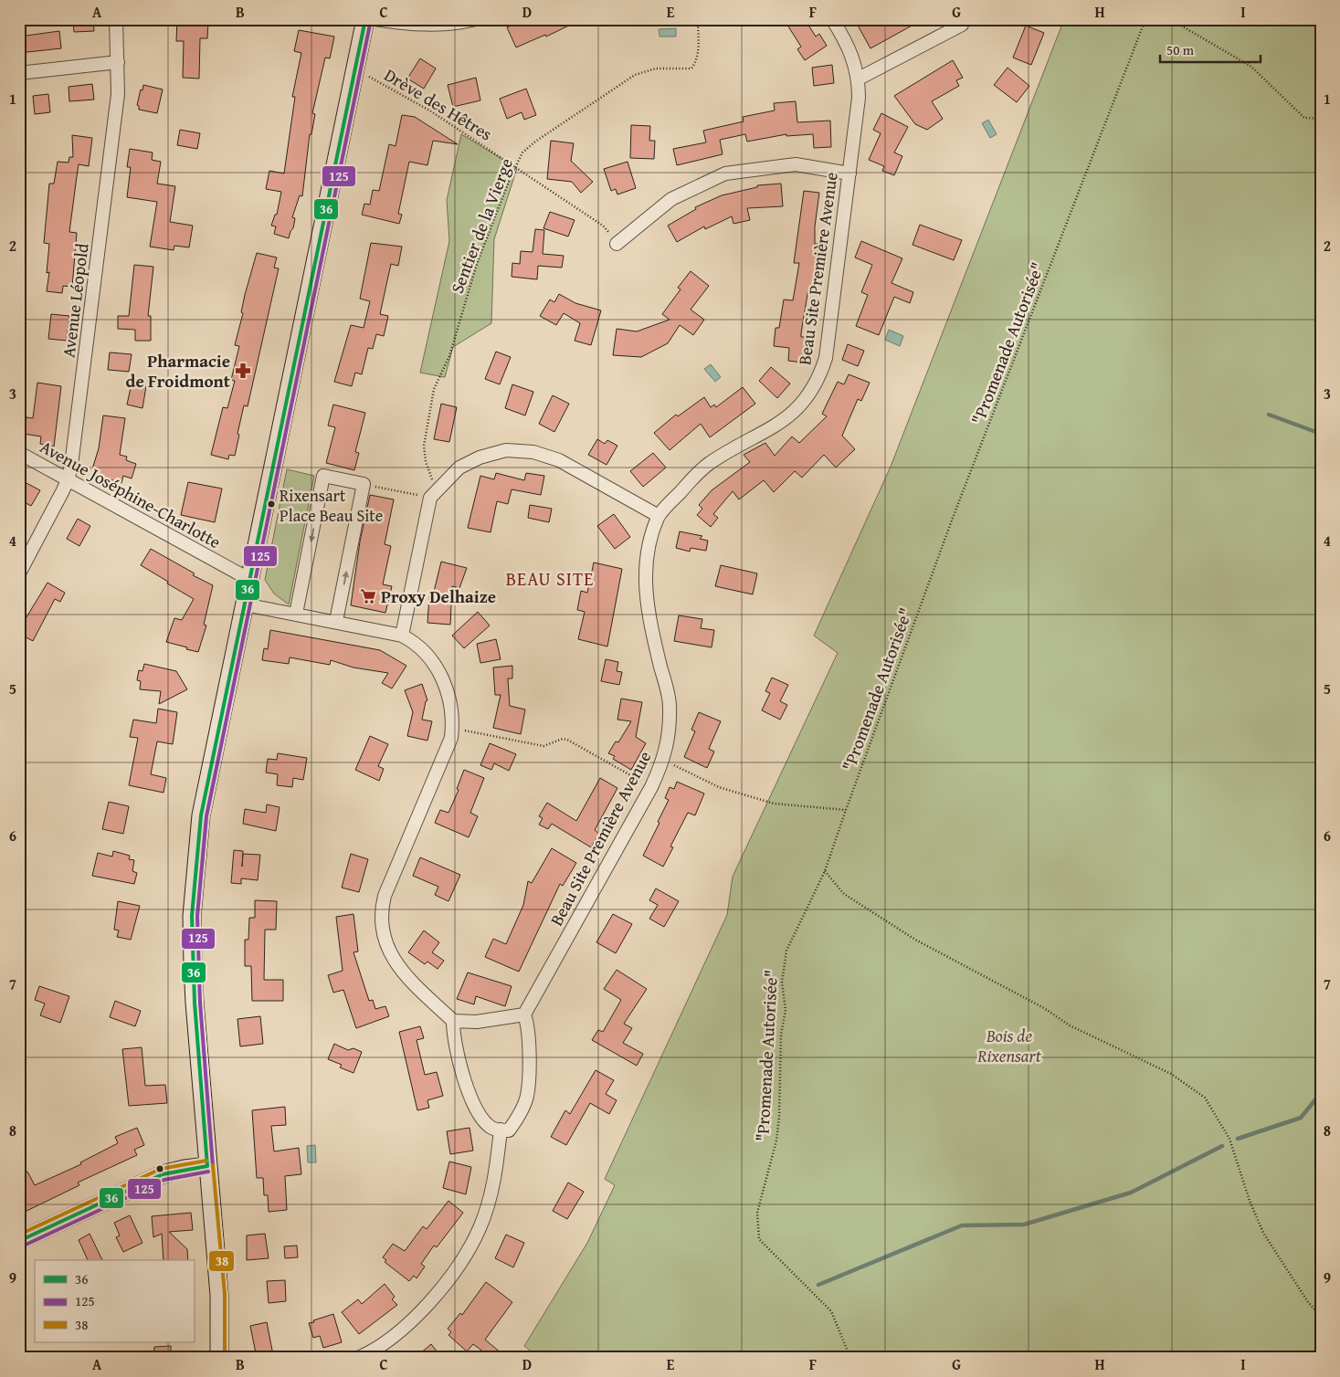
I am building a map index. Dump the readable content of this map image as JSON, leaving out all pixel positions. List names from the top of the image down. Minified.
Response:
{"streets":{"street":["Beau Site Première Avenue","Avenue Léopold","Avenue Joséphine-Charlotte"],"path":["Drève des Hêtres","Sentier de la Vierge","\"Promenade Autorisée\""]},"crossings":[["Drève des Hêtres","Sentier de la Vierge"],["Avenue Léopold","Avenue Joséphine-Charlotte"]],"districts":["BEAU SITE"],"parks":["Bois de Rixensart"],"places":{"pharmacy":["Pharmacie de Froidmont"],"other":["Rixensart Place Beau Site"],"supermarket":["Proxy Delhaize"]},"lines":["transit line 36","transit line 125","transit line 38"],"legend":["36","125","38"],"scale_bar":"50 m","grid":{"columns":["A","B","C","D","E","F","G","H","I"],"rows":["1","2","3","4","5","6","7","8","9"]}}
